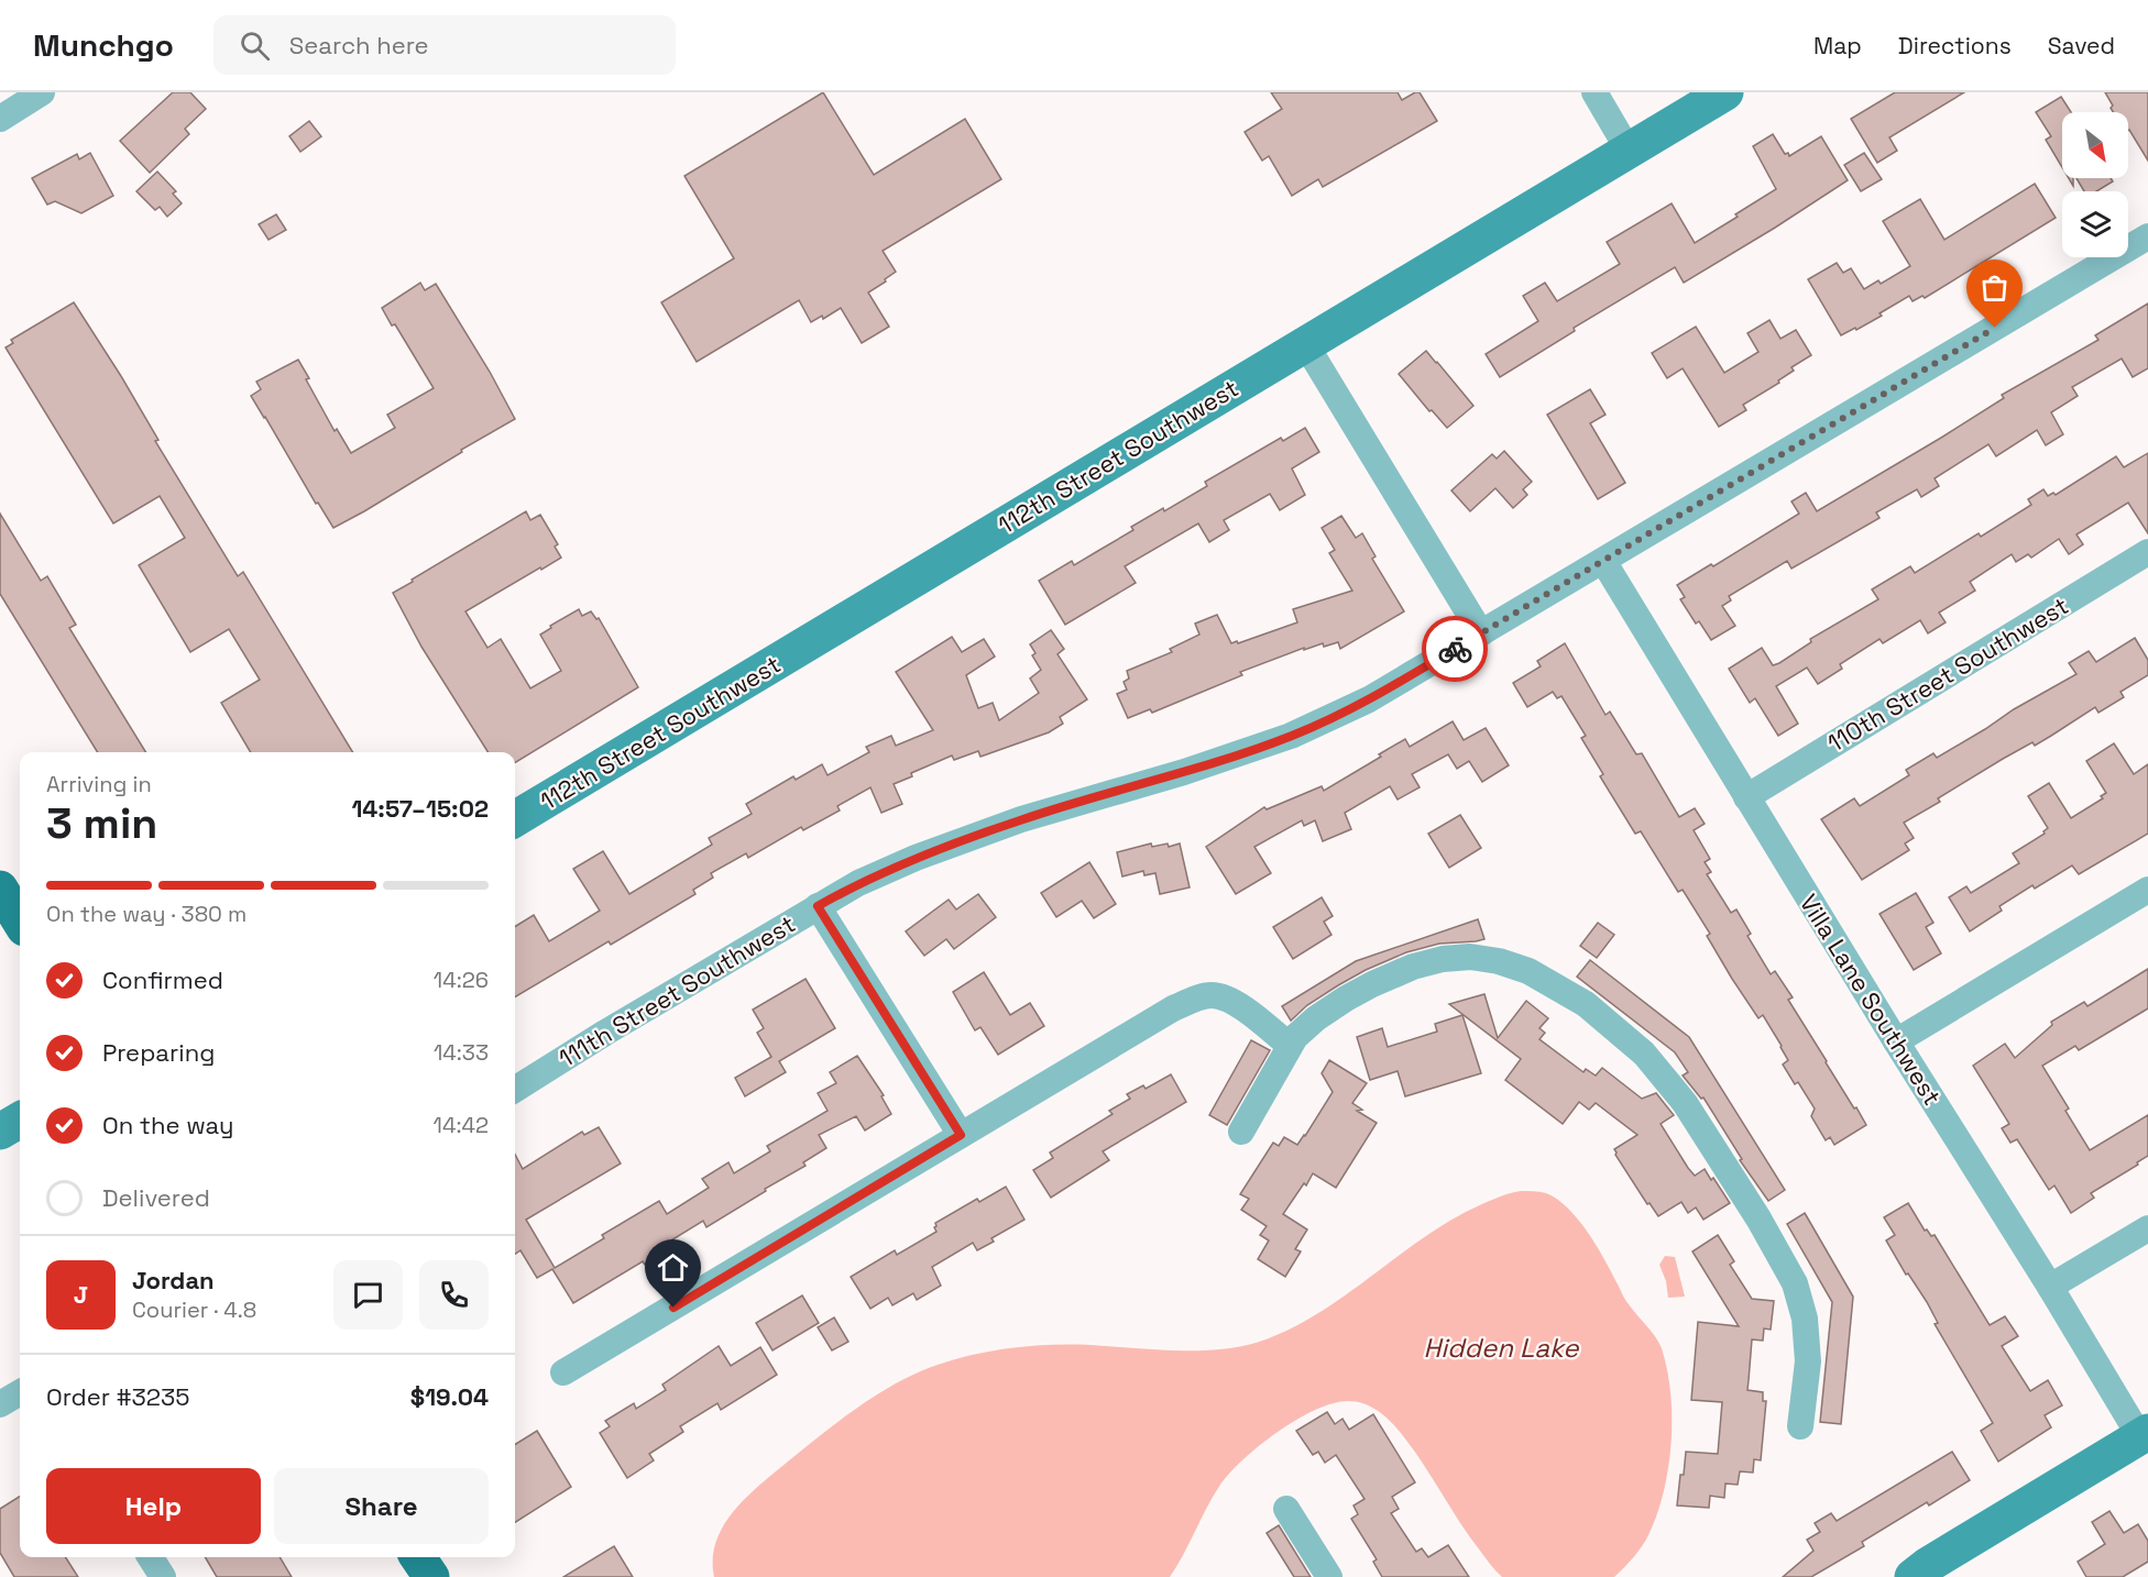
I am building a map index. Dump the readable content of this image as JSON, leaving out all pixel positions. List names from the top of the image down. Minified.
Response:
{"streets":{"street":["112th Street Southwest","110th Street Southwest","111th Street Southwest","Villa Lane Southwest"]},"crossings":[["110th Street Southwest","Villa Lane Southwest"],["111th Street Southwest","Villa Lane Southwest"]],"water":["Hidden Lake"],"north":"bottom right","page":{"header":"Munchgo","search":"Search here","nav":["Map","Directions","Saved"],"heading":["3 min","Arriving in","14:57–15:02"],"panel":["Jordan","Courier · 4.8","Order #3235","$19.04"],"bar":"On the way · 380 m","list":[["Confirmed","14:26"],["Preparing","14:33"],["On the way","14:42"],"Delivered"],"round":"J","buttons":["Help","Share"]}}
